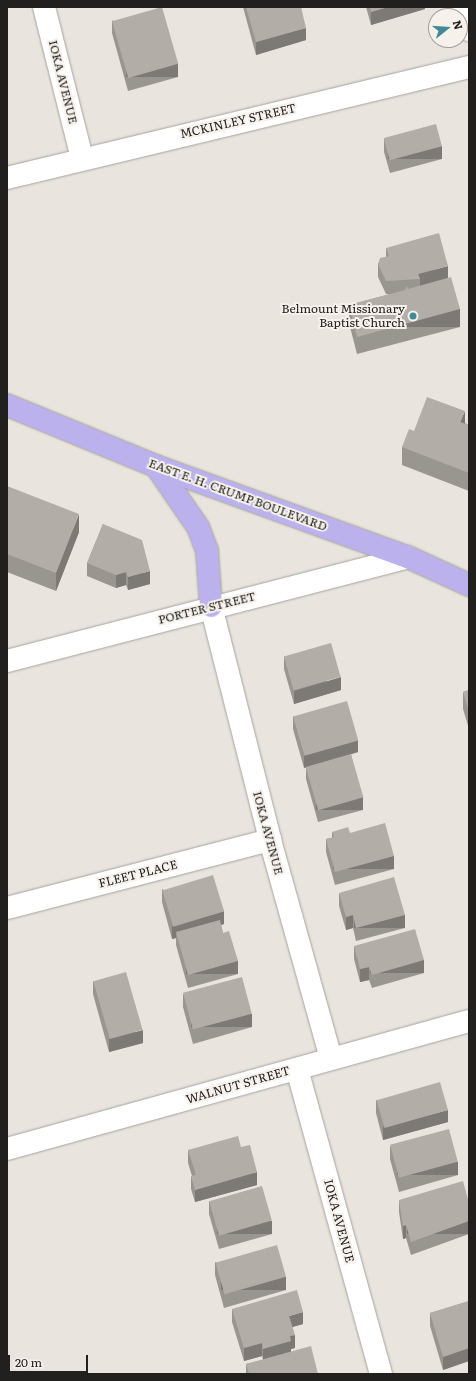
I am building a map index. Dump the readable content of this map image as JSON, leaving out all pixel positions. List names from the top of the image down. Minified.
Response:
{"streets":{"main road":["EAST E. H. CRUMP BOULEVARD"],"street":["IOKA AVENUE","MCKINLEY STREET","PORTER STREET","FLEET PLACE","WALNUT STREET"]},"crossings":[["IOKA AVENUE","MCKINLEY STREET"],["IOKA AVENUE","PORTER STREET"],["IOKA AVENUE","FLEET PLACE"],["IOKA AVENUE","WALNUT STREET"],["EAST E. H. CRUMP BOULEVARD","PORTER STREET"]],"places":["Belmount Missionary Baptist Church"],"scale_bar":"20 m","north":"right"}
